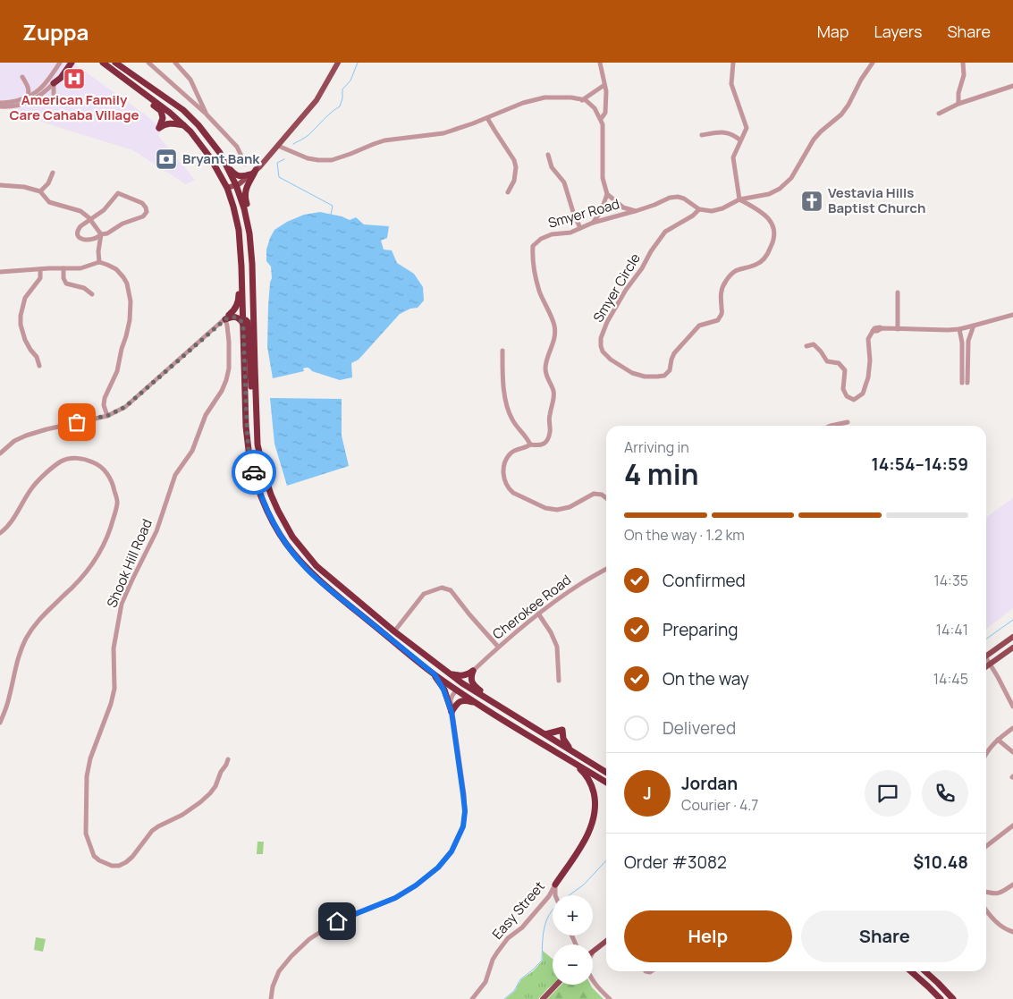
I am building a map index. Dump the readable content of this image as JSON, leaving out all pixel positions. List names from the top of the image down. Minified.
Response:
{"streets":{"street":["Smyer Road","Smyer Circle","Shook Hill Road","Cherokee Road","Easy Street"]},"crossings":[["Smyer Road","Smyer Circle"]],"places":{"hospital":["American Family Care Cahaba Village"],"bank":["Bryant Bank"],"church":["Vestavia Hills Baptist Church"]},"page":{"header":"Zuppa","nav":["Map","Layers","Share"],"heading":["4 min","Arriving in","14:54–14:59"],"panel":["Jordan","Courier · 4.7","Order #3082","$10.48"],"bar":"On the way · 1.2 km","list":[["Confirmed","14:35"],["Preparing","14:41"],["On the way","14:45"],"Delivered"],"round":"J","map_buttons":["+","−"],"buttons":["Help","Share"]}}
